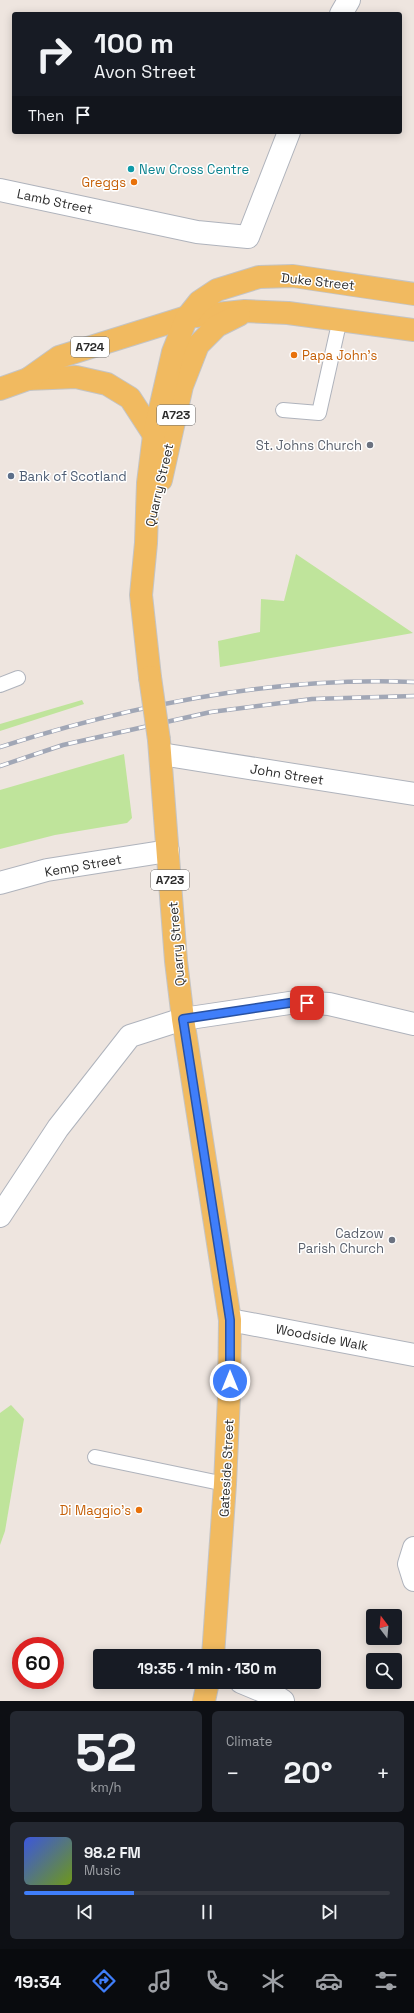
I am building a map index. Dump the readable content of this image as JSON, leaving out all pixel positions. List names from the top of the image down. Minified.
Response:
{"streets":{"main road":["Duke Street","A724","A723","Quarry Street","Gateside Street"],"street":["Lamb Street","John Street","Kemp Street","Woodside Walk"]},"crossings":[["Duke Street","A724"],["Duke Street","Quarry Street"],["A724","A723"],["A724","Quarry Street"],["A723","Quarry Street"],["Quarry Street","John Street"],["Quarry Street","Kemp Street"],["Quarry Street","Gateside Street"],["Woodside Walk","Gateside Street"]],"places":["New Cross Centre","Greggs","Papa John's","St. Johns Church","Bank of Scotland","Cadzow Parish Church","Di Maggio's"],"north":"top","page":{"turn":["100 m","Avon Street"],"then":"Then","limit":"60","trip":"19:35 · 1 min · 130 m","tile":[["52","km/h"],"Climate"],"heat":["−","20°","+"],"song":["98.2 FM","Music"],"tabs":"19:34"}}
